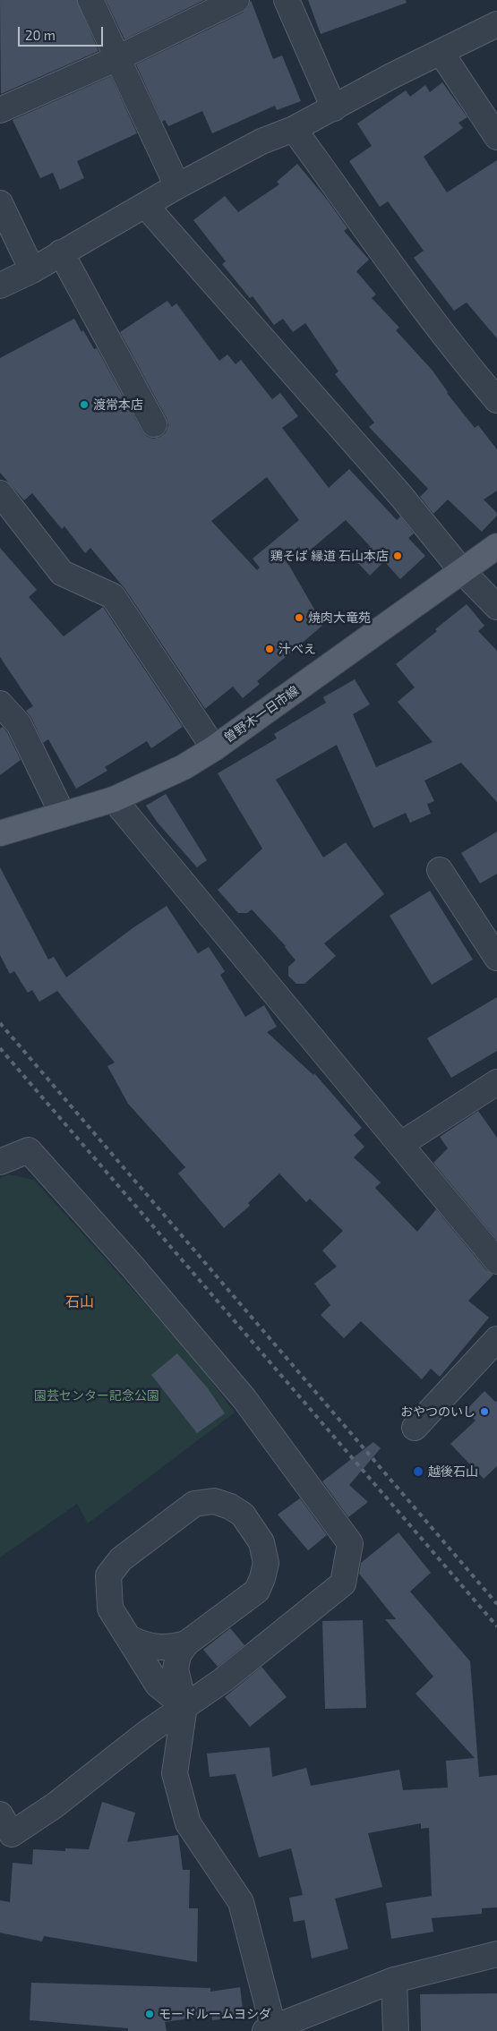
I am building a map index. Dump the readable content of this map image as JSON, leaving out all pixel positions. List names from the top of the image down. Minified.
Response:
{"streets":{"main road":["曽野木一日市線"]},"districts":["石山"],"parks":["園芸センター記念公園"],"places":["渡常本店","鶏そば 縁道 石山本店","焼肉大竜苑","汁べえ","おやつのいし","越後石山","モードルームヨシダ"],"scale_bar":"20 m"}
